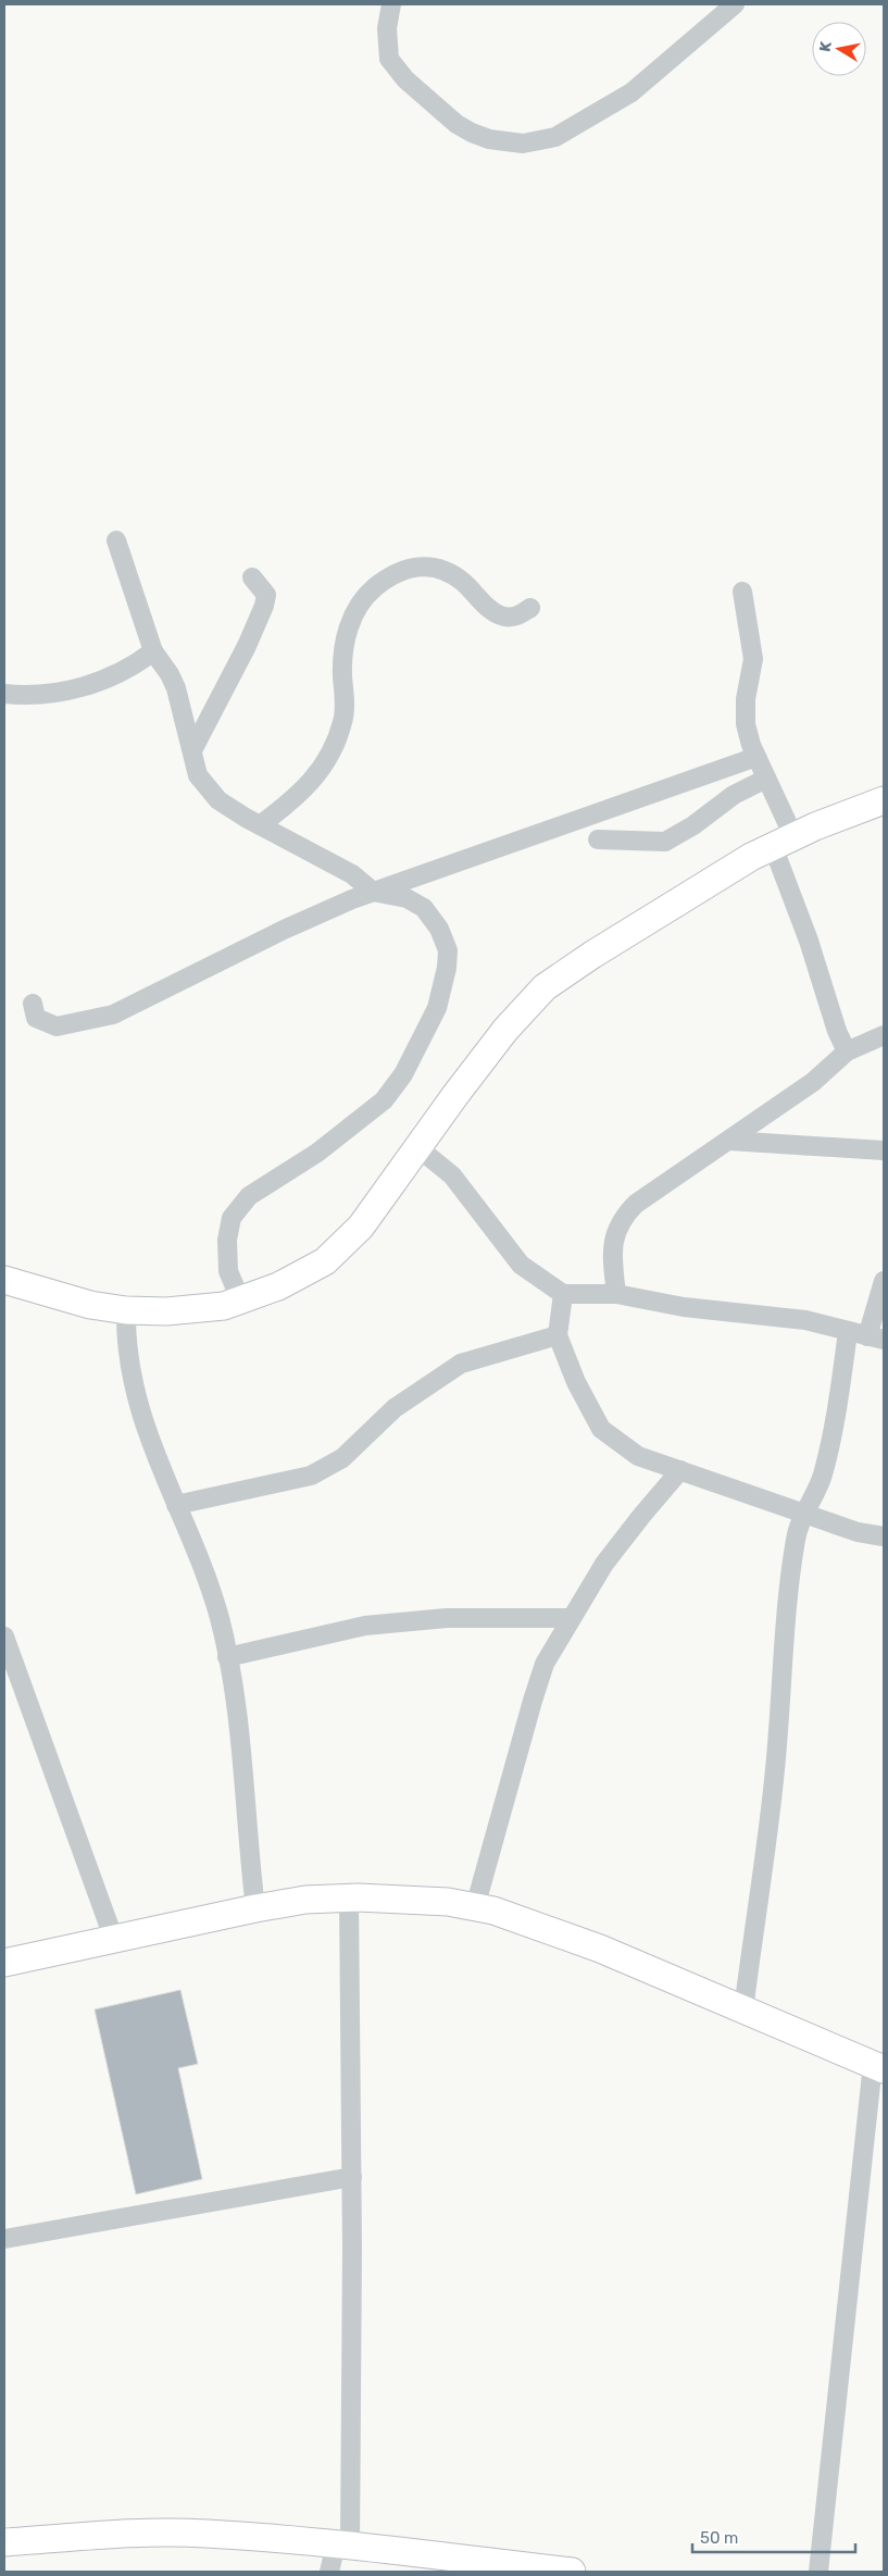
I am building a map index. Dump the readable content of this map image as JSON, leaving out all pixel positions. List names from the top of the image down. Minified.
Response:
{"scale_bar":"50 m","north":"left"}
